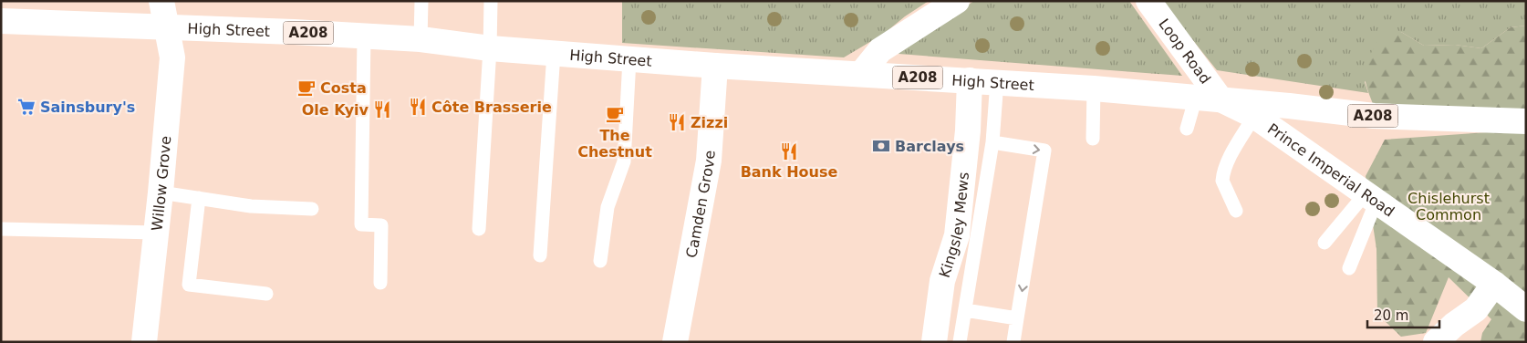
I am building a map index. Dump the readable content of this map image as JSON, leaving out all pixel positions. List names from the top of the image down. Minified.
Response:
{"streets":{"main road":["High Street","A208","Loop Road","Prince Imperial Road","Willow Grove","Camden Grove","Kingsley Mews"]},"crossings":[["High Street","A208"],["High Street","Loop Road"],["High Street","Prince Imperial Road"],["High Street","Willow Grove"],["High Street","Camden Grove"],["High Street","Kingsley Mews"],["A208","Loop Road"],["A208","Prince Imperial Road"],["Loop Road","Prince Imperial Road"]],"parks":["Chislehurst Common"],"places":{"cafe":["Costa","The Chestnut"],"supermarket":["Sainsbury's"],"restaurant":["Côte Brasserie","Ole Kyiv","Zizzi","Bank House"],"bank":["Barclays"]},"scale_bar":"20 m"}
